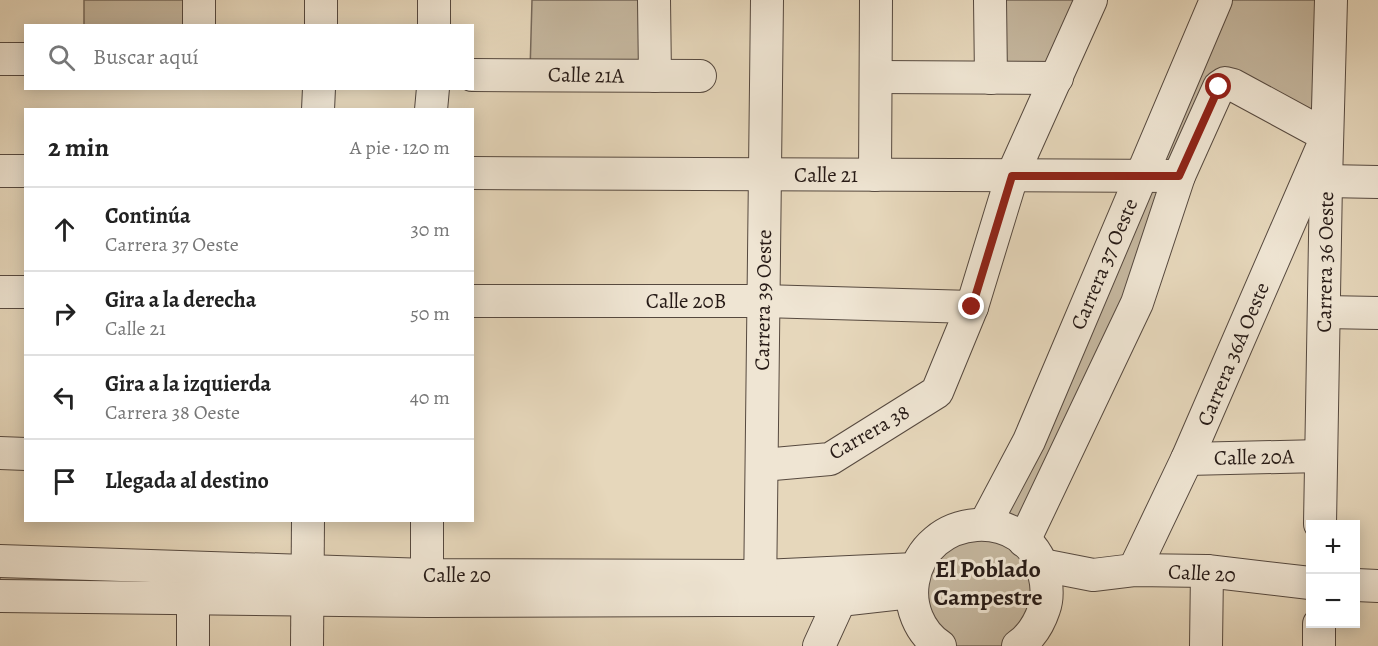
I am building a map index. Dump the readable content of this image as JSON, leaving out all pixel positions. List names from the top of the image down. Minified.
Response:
{"streets":{"street":["Calle 21A","Calle 21","Carrera 36 Oeste","Carrera 37 Oeste","Carrera 39 Oeste","Calle 20B","Carrera 36A Oeste","Carrera 38","Calle 20A","Calle 20"]},"crossings":[["Calle 21","Carrera 37 Oeste"],["Calle 21","Carrera 39 Oeste"],["Carrera 36 Oeste","Carrera 37 Oeste"],["Carrera 36 Oeste","Carrera 36A Oeste"],["Carrera 36 Oeste","Calle 20A"],["Carrera 37 Oeste","Carrera 36A Oeste"],["Carrera 37 Oeste","Calle 20"],["Carrera 39 Oeste","Calle 20B"],["Carrera 39 Oeste","Carrera 38"],["Carrera 39 Oeste","Calle 20"],["Calle 20B","Carrera 38"],["Carrera 36A Oeste","Calle 20A"],["Carrera 36A Oeste","Calle 20"]],"districts":["El Poblado Campestre"],"page":{"search":"Buscar aquí","heading":["2 min","A pie · 120 m"],"list":[["Continúa","Carrera 37 Oeste","30 m"],["Gira a la derecha","Calle 21","50 m"],["Gira a la izquierda","Carrera 38 Oeste","40 m"],"Llegada al destino"],"map_buttons":["+","−"]}}
